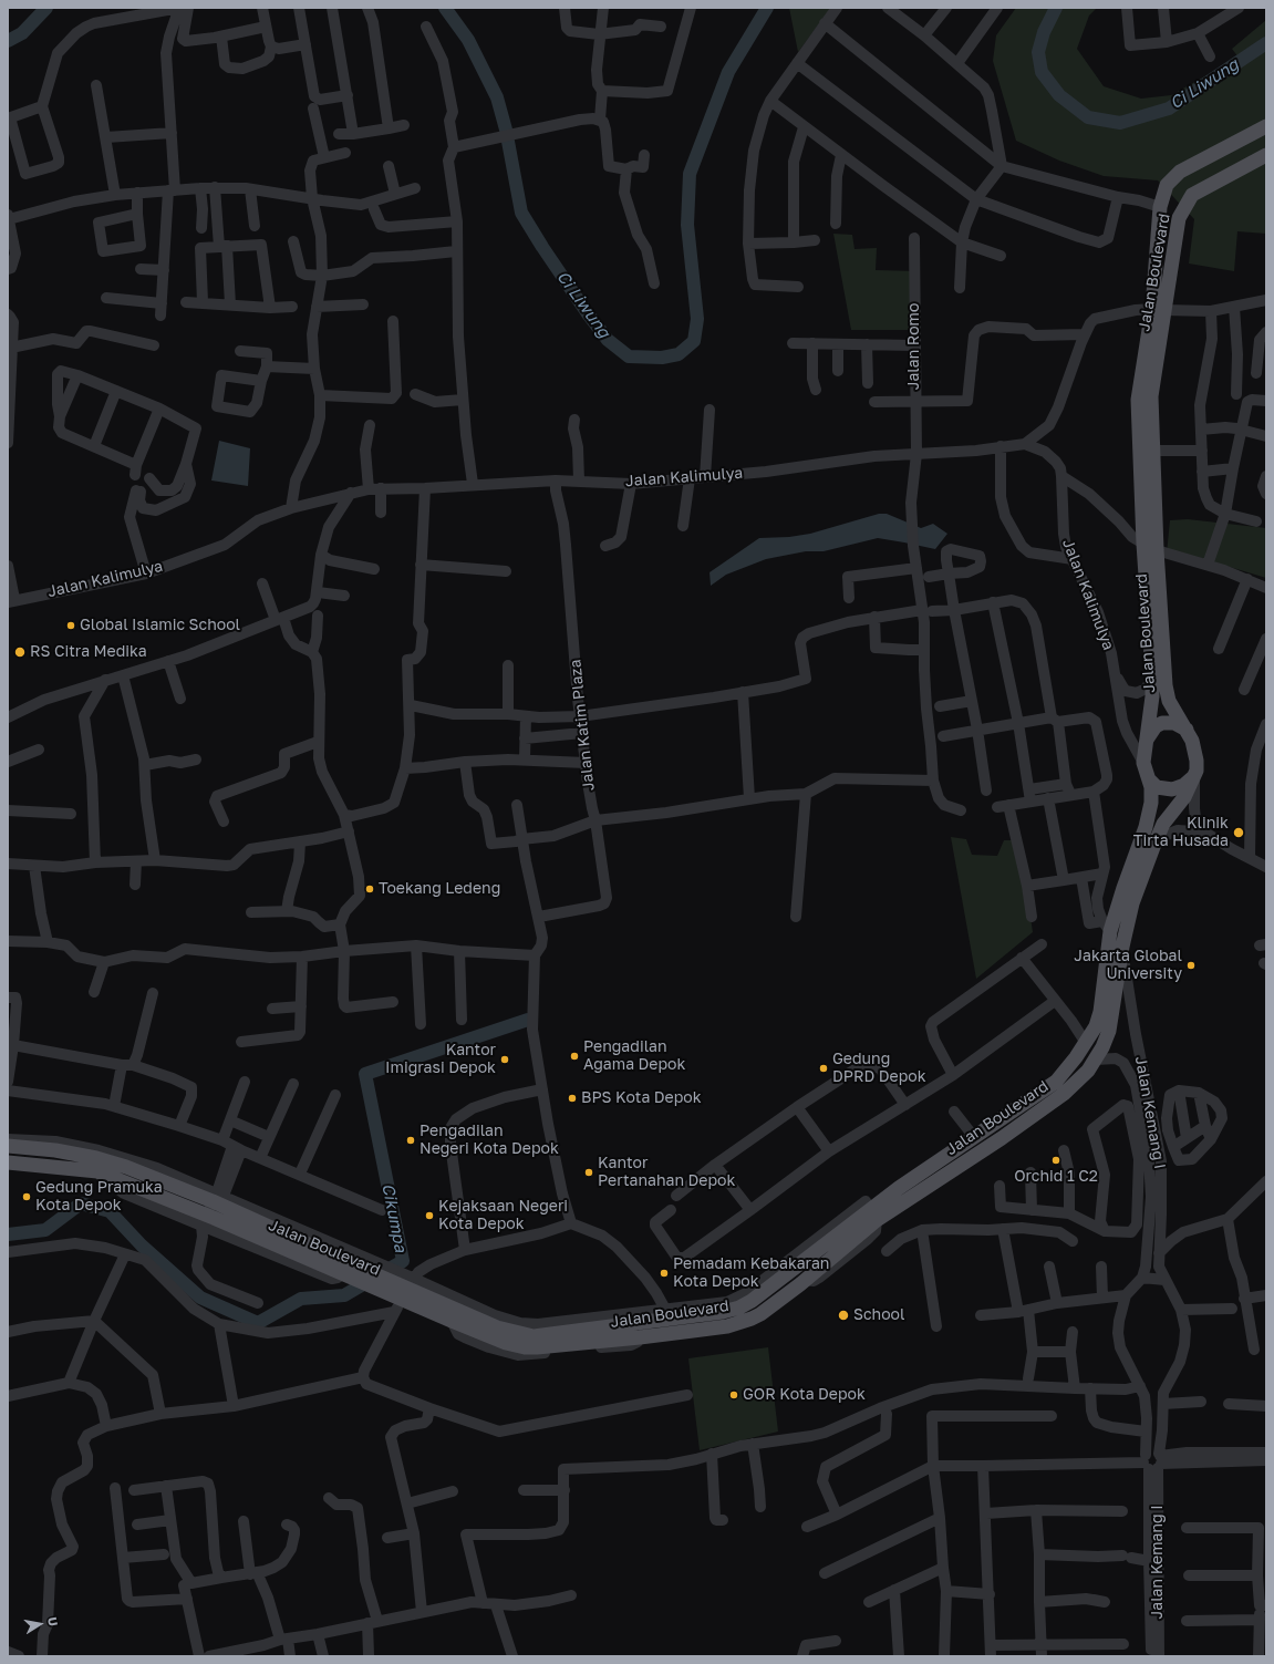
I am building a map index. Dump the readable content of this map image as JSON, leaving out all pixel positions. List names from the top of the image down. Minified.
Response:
{"streets":{"main road":["Jalan Boulevard"],"street":["Jalan Romo","Jalan Kalimulya","Jalan Katim Plaza","Jalan Kemang I"]},"crossings":[["Jalan Boulevard","Jalan Kalimulya"],["Jalan Boulevard","Jalan Kemang I"],["Jalan Romo","Jalan Kalimulya"],["Jalan Kalimulya","Jalan Katim Plaza"]],"water":["Ci Liwung","Cikumpa"],"places":["Global Islamic School","RS Citra Medika","Klinik Tirta Husada","Toekang Ledeng","Jakarta Global University","Pengadilan Agama Depok","Kantor Imigrasi Depok","Gedung DPRD Depok","BPS Kota Depok","Pengadilan Negeri Kota Depok","Orchid 1 C2","Kantor Pertanahan Depok","Gedung Pramuka Kota Depok","Kejaksaan Negeri Kota Depok","Pemadam Kebakaran Kota Depok","School","GOR Kota Depok"],"north":"right"}
